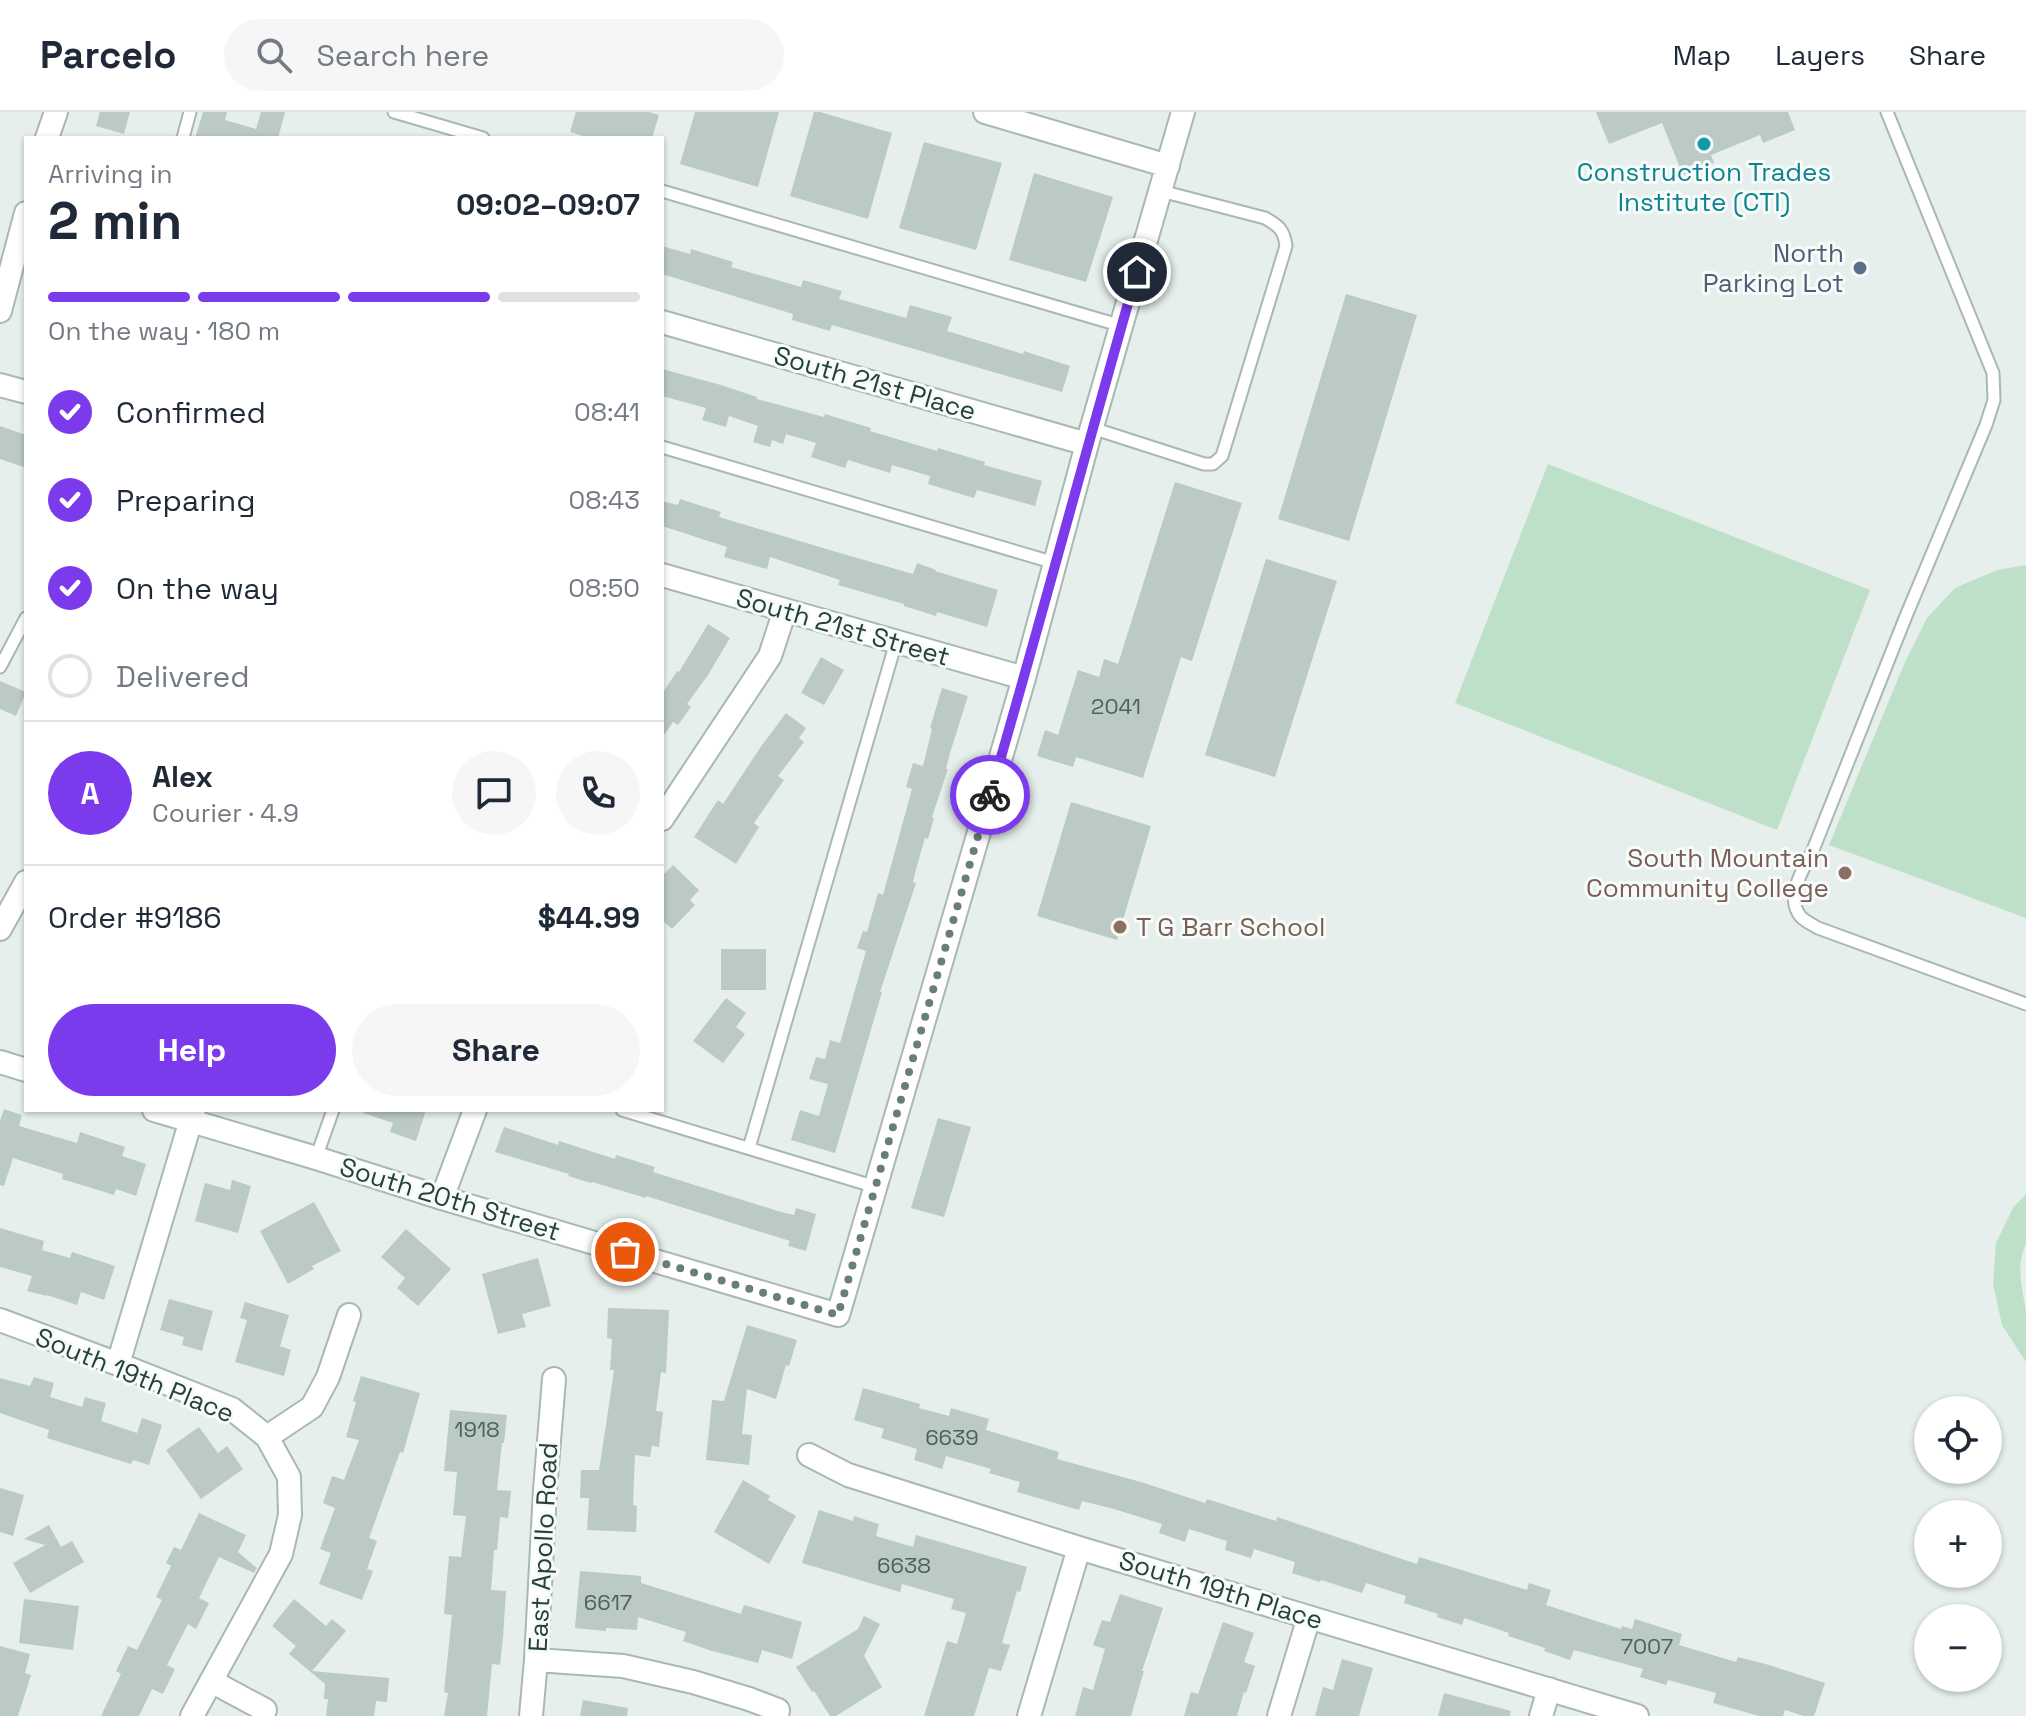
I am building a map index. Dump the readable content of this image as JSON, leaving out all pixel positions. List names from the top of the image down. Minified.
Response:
{"streets":{"street":["South 21st Place","South 21st Street","South 20th Street","South 19th Place","East Apollo Road"]},"places":["Construction Trades Institute (CTI)","North Parking Lot","South Mountain Community College","T G Barr School"],"house_numbers":["2041","1918","6639","6638","6617","7007"],"page":{"header":"Parcelo","search":"Search here","nav":["Map","Layers","Share"],"heading":["2 min","Arriving in","09:02–09:07"],"panel":["Alex","Courier · 4.9","Order #9186","$44.99"],"bar":"On the way · 180 m","list":[["Confirmed","08:41"],["Preparing","08:43"],["On the way","08:50"],"Delivered"],"round":"A","buttons":["Help","Share"],"map_buttons":["+","−"]}}
